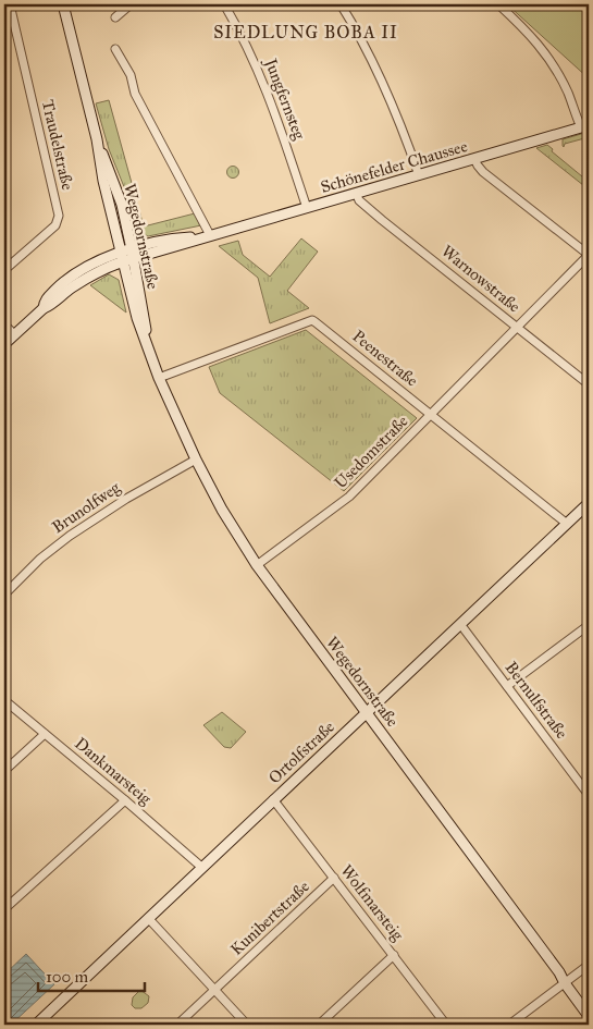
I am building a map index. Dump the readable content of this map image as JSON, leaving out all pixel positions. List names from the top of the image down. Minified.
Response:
{"streets":{"street":["Jungfernsteg","Traudelstraße","Schönefelder Chaussee","Wegedornstraße","Warnowstraße","Peenestraße","Usedomstraße","Brunolfweg","Bernulfstraße","Ortolfstraße","Dankmarsteig","Wolfmarsteig","Kunibertstraße"]},"crossings":[["Jungfernsteg","Schönefelder Chaussee"],["Schönefelder Chaussee","Wegedornstraße"],["Schönefelder Chaussee","Warnowstraße"],["Wegedornstraße","Peenestraße"],["Wegedornstraße","Usedomstraße"],["Wegedornstraße","Brunolfweg"],["Wegedornstraße","Ortolfstraße"],["Warnowstraße","Usedomstraße"],["Peenestraße","Usedomstraße"],["Peenestraße","Ortolfstraße"],["Bernulfstraße","Ortolfstraße"],["Ortolfstraße","Dankmarsteig"],["Ortolfstraße","Wolfmarsteig"],["Wolfmarsteig","Kunibertstraße"]],"districts":["SIEDLUNG BOBA II"],"scale_bar":"100 m"}
